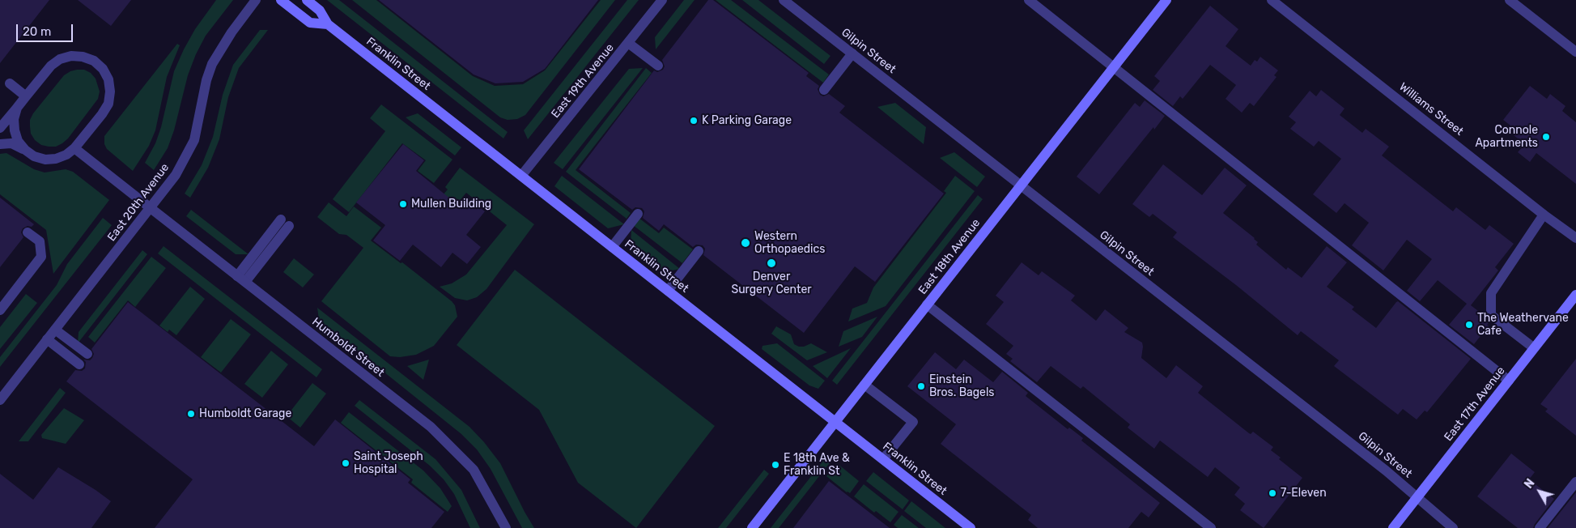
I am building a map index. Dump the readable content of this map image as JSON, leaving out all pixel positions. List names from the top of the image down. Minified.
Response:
{"streets":{"main road":["Franklin Street","East 18th Avenue","East 17th Avenue"],"street":["Gilpin Street","East 19th Avenue","Williams Street","East 20th Avenue","Humboldt Street"]},"crossings":[["Gilpin Street","East 18th Avenue"],["Gilpin Street","East 17th Avenue"],["Franklin Street","East 19th Avenue"],["Franklin Street","East 18th Avenue"],["East 20th Avenue","Humboldt Street"]],"places":["K Parking Garage","Connole Apartments","Mullen Building","Western Orthopaedics","Denver Surgery Center","The Weathervane Cafe","Einstein Bros. Bagels","Humboldt Garage","Saint Joseph Hospital","E 18th Ave & Franklin St","7-Eleven"],"scale_bar":"20 m","north":"top left"}
